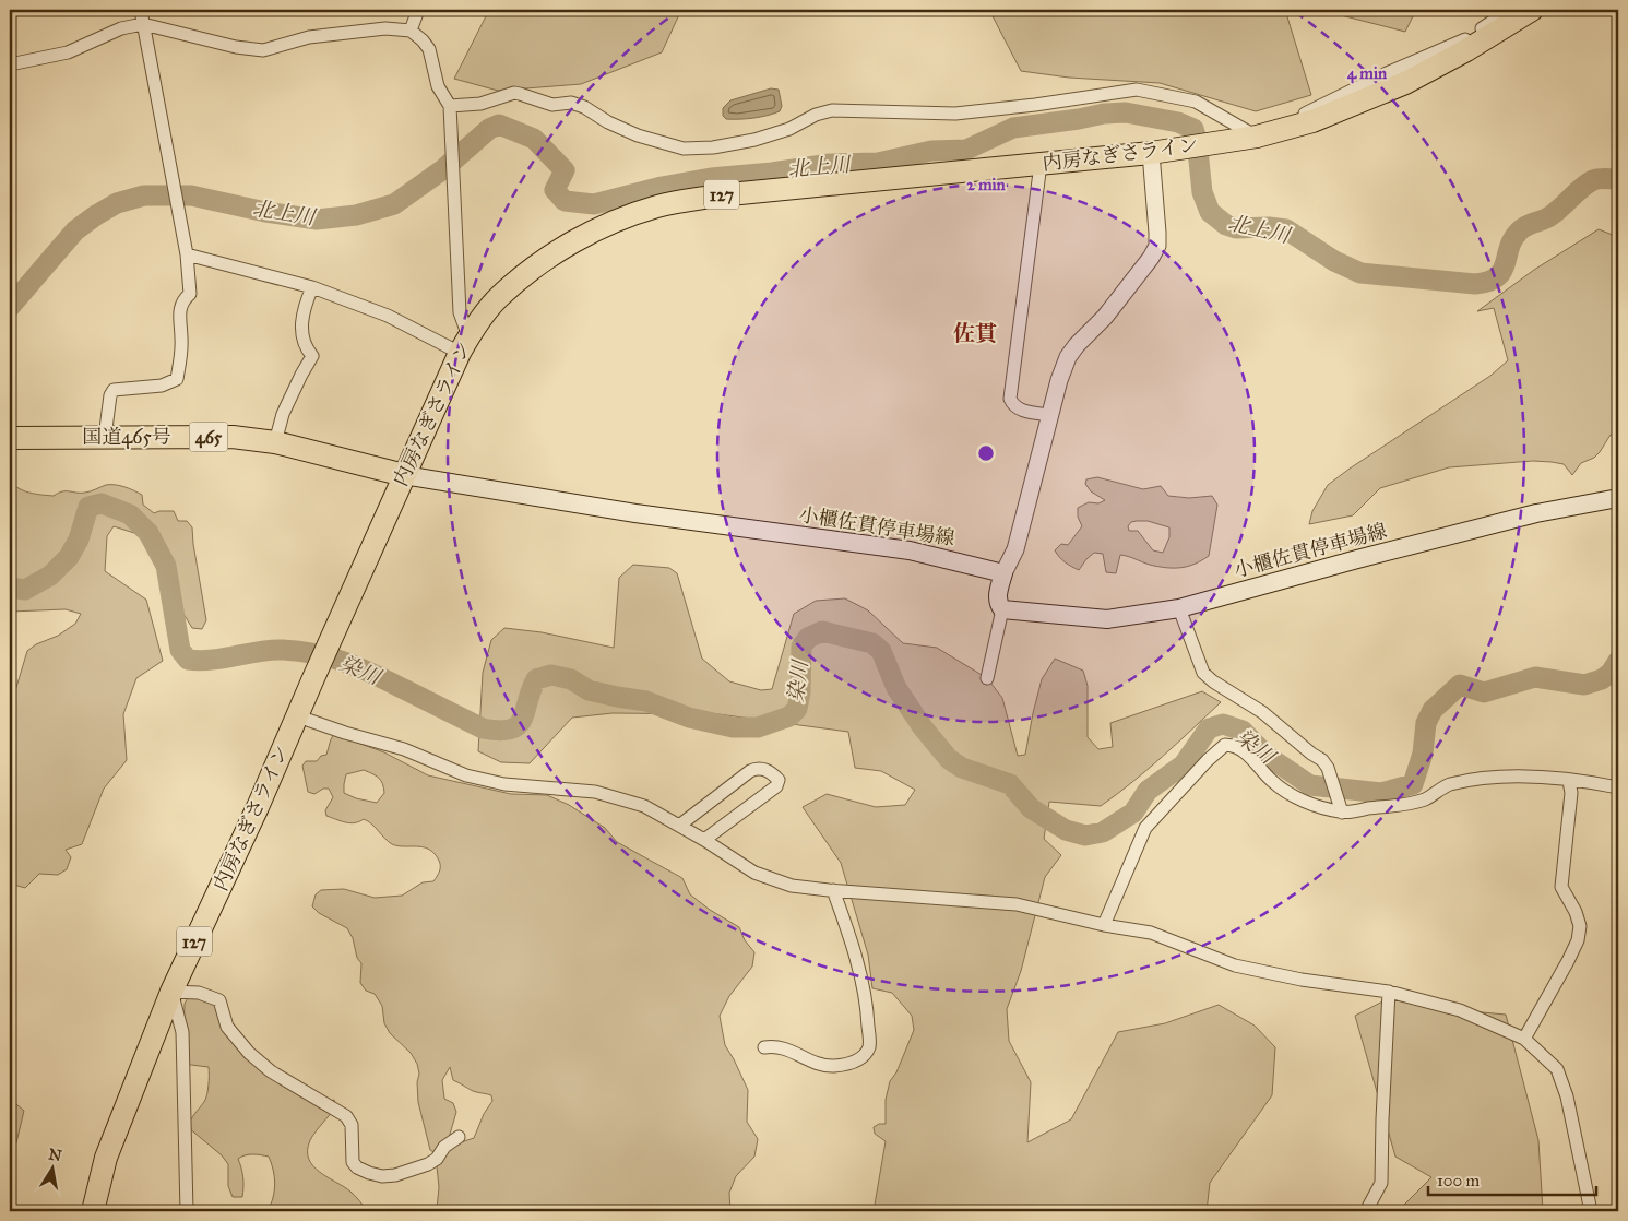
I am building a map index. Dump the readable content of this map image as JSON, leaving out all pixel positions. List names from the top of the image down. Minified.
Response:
{"streets":{"highway":["内房なぎさライン","127","国道465号","465"],"main road":["小櫃佐貫停車場線"]},"crossings":[["内房なぎさライン","国道465号"],["内房なぎさライン","小櫃佐貫停車場線"],["国道465号","小櫃佐貫停車場線"]],"districts":["佐貫"],"water":["北上川","染川"],"scale_bar":"100 m","north":"top","rings":["4 min","2 min"]}
